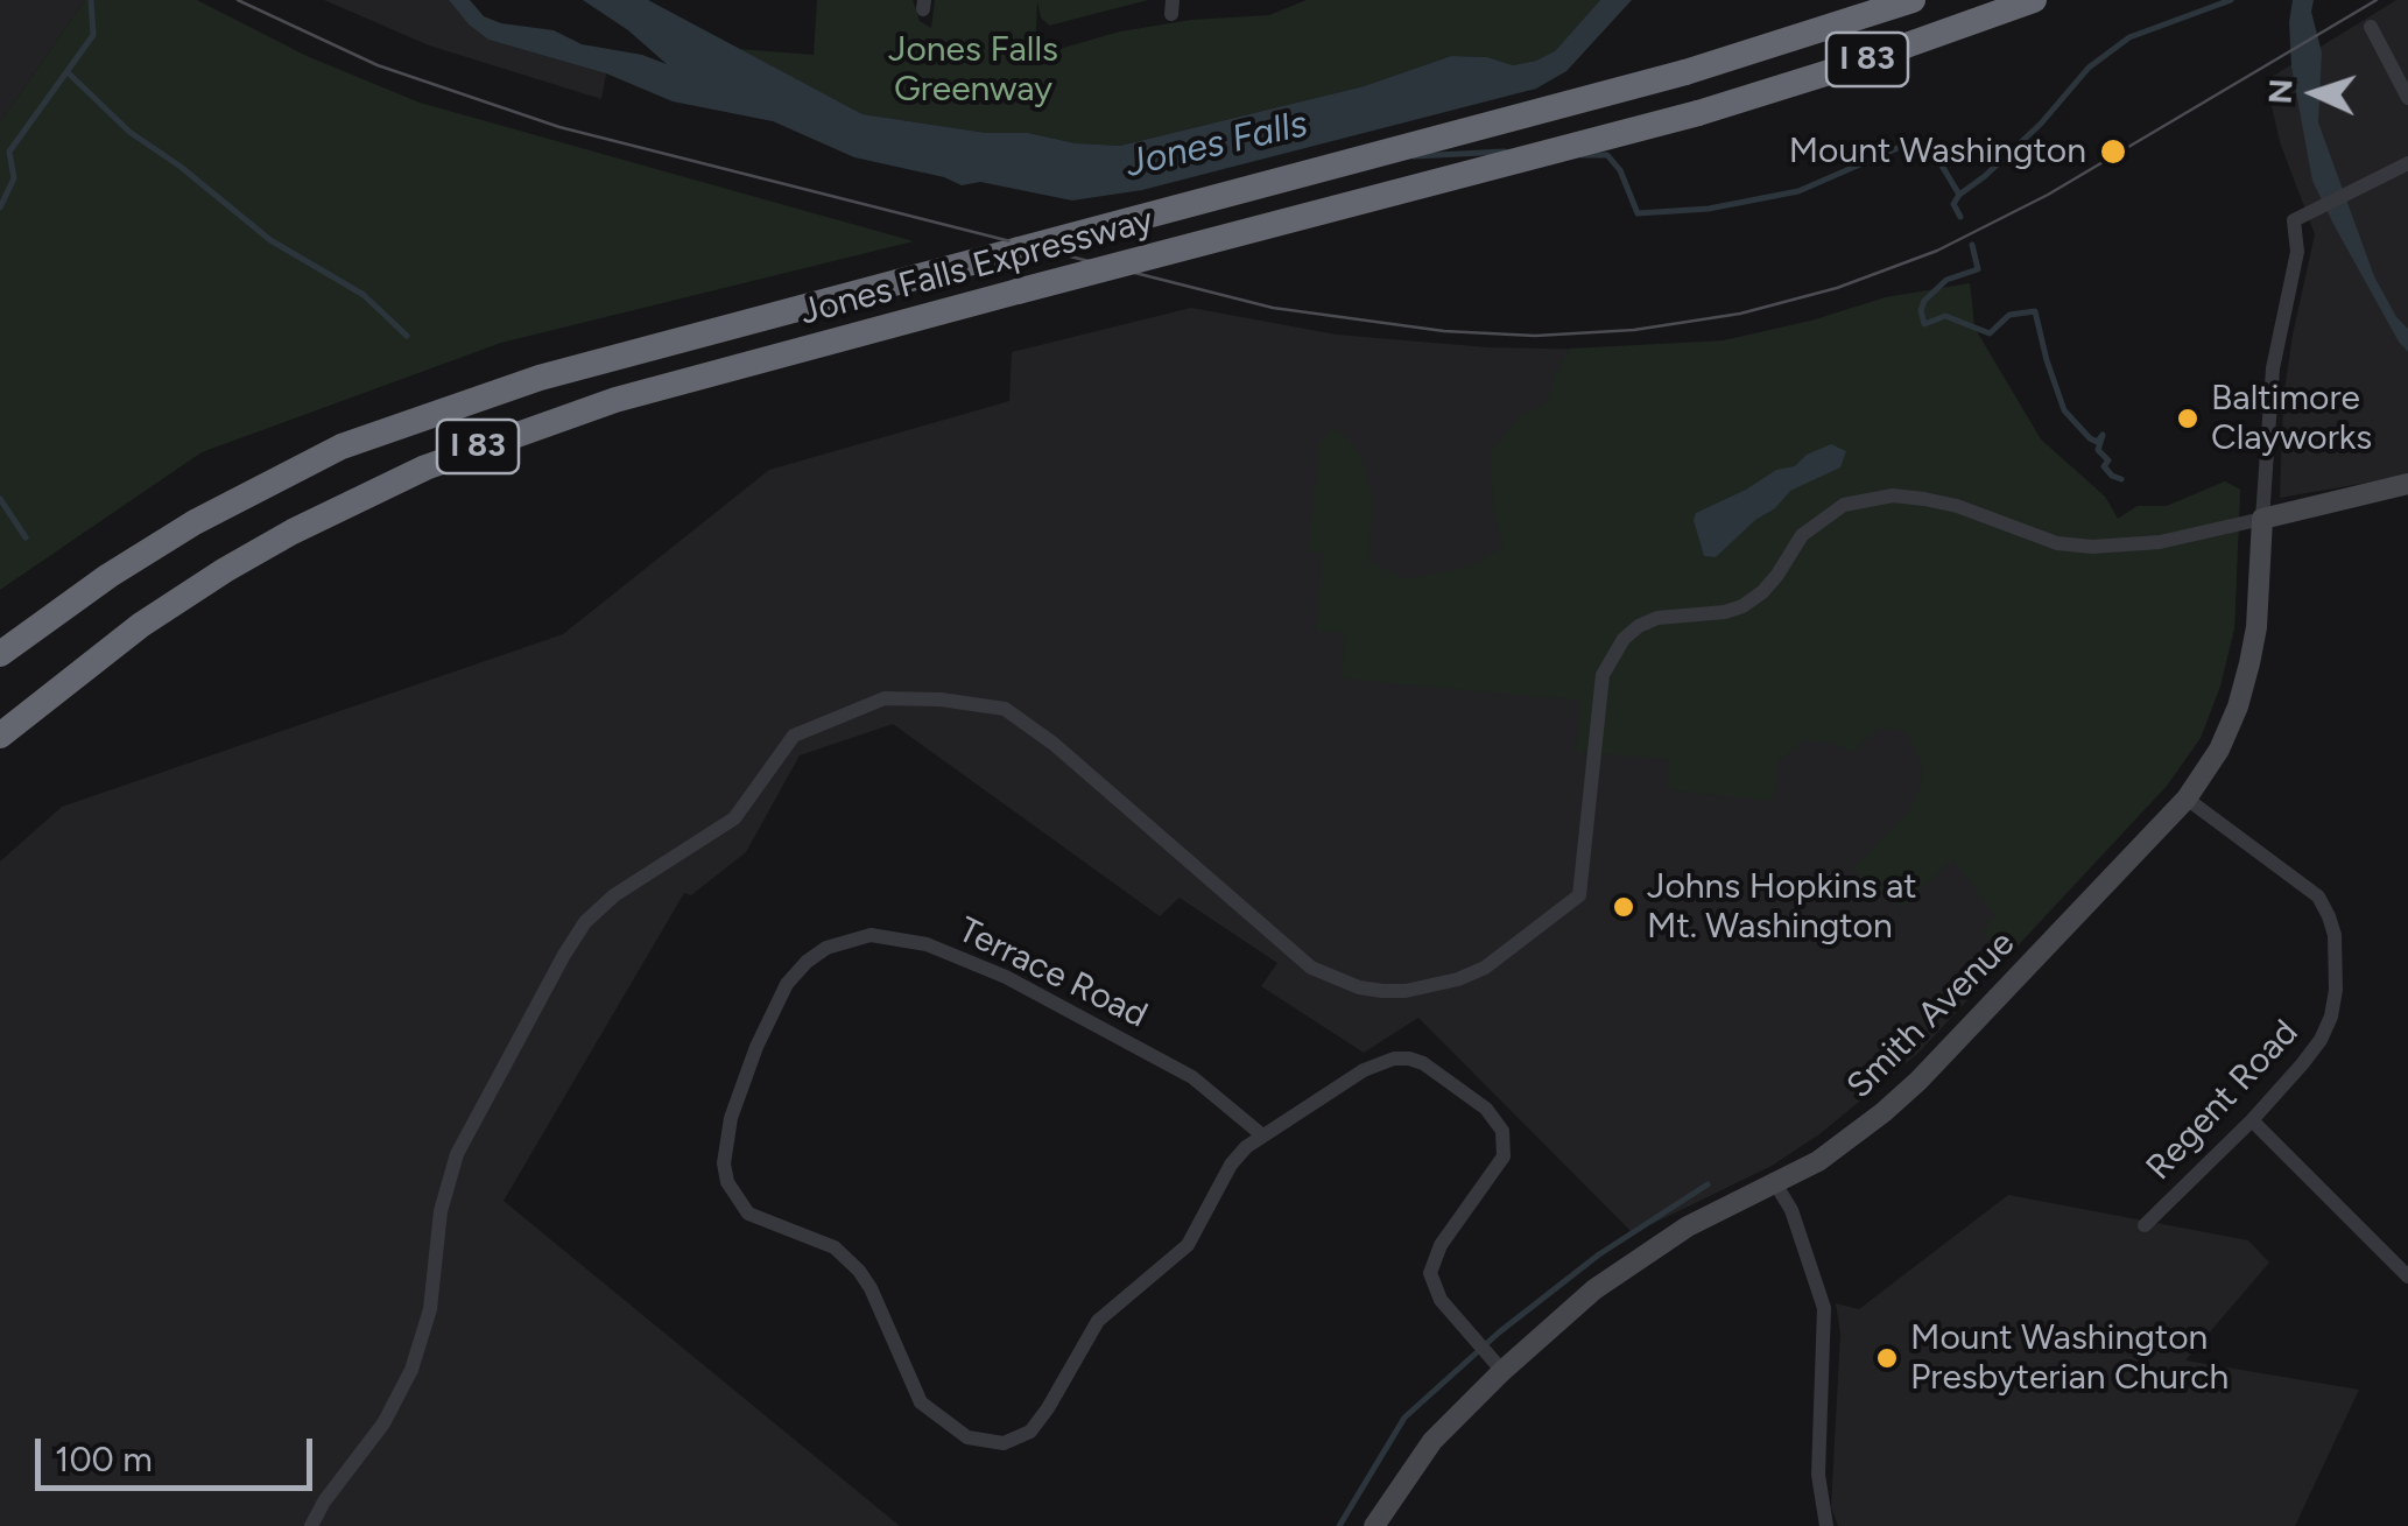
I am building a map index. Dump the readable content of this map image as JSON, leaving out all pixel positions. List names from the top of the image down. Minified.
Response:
{"streets":{"highway":["I 83","Jones Falls Expressway"],"main road":["Smith Avenue"],"street":["Terrace Road","Regent Road"]},"crossings":[["Terrace Road","Smith Avenue"],["Smith Avenue","Regent Road"]],"water":["Jones Falls"],"parks":["Jones Falls Greenway"],"places":["Mount Washington","Baltimore Clayworks","Johns Hopkins at Mt. Washington","Mount Washington Presbyterian Church"],"scale_bar":"100 m","north":"left"}
